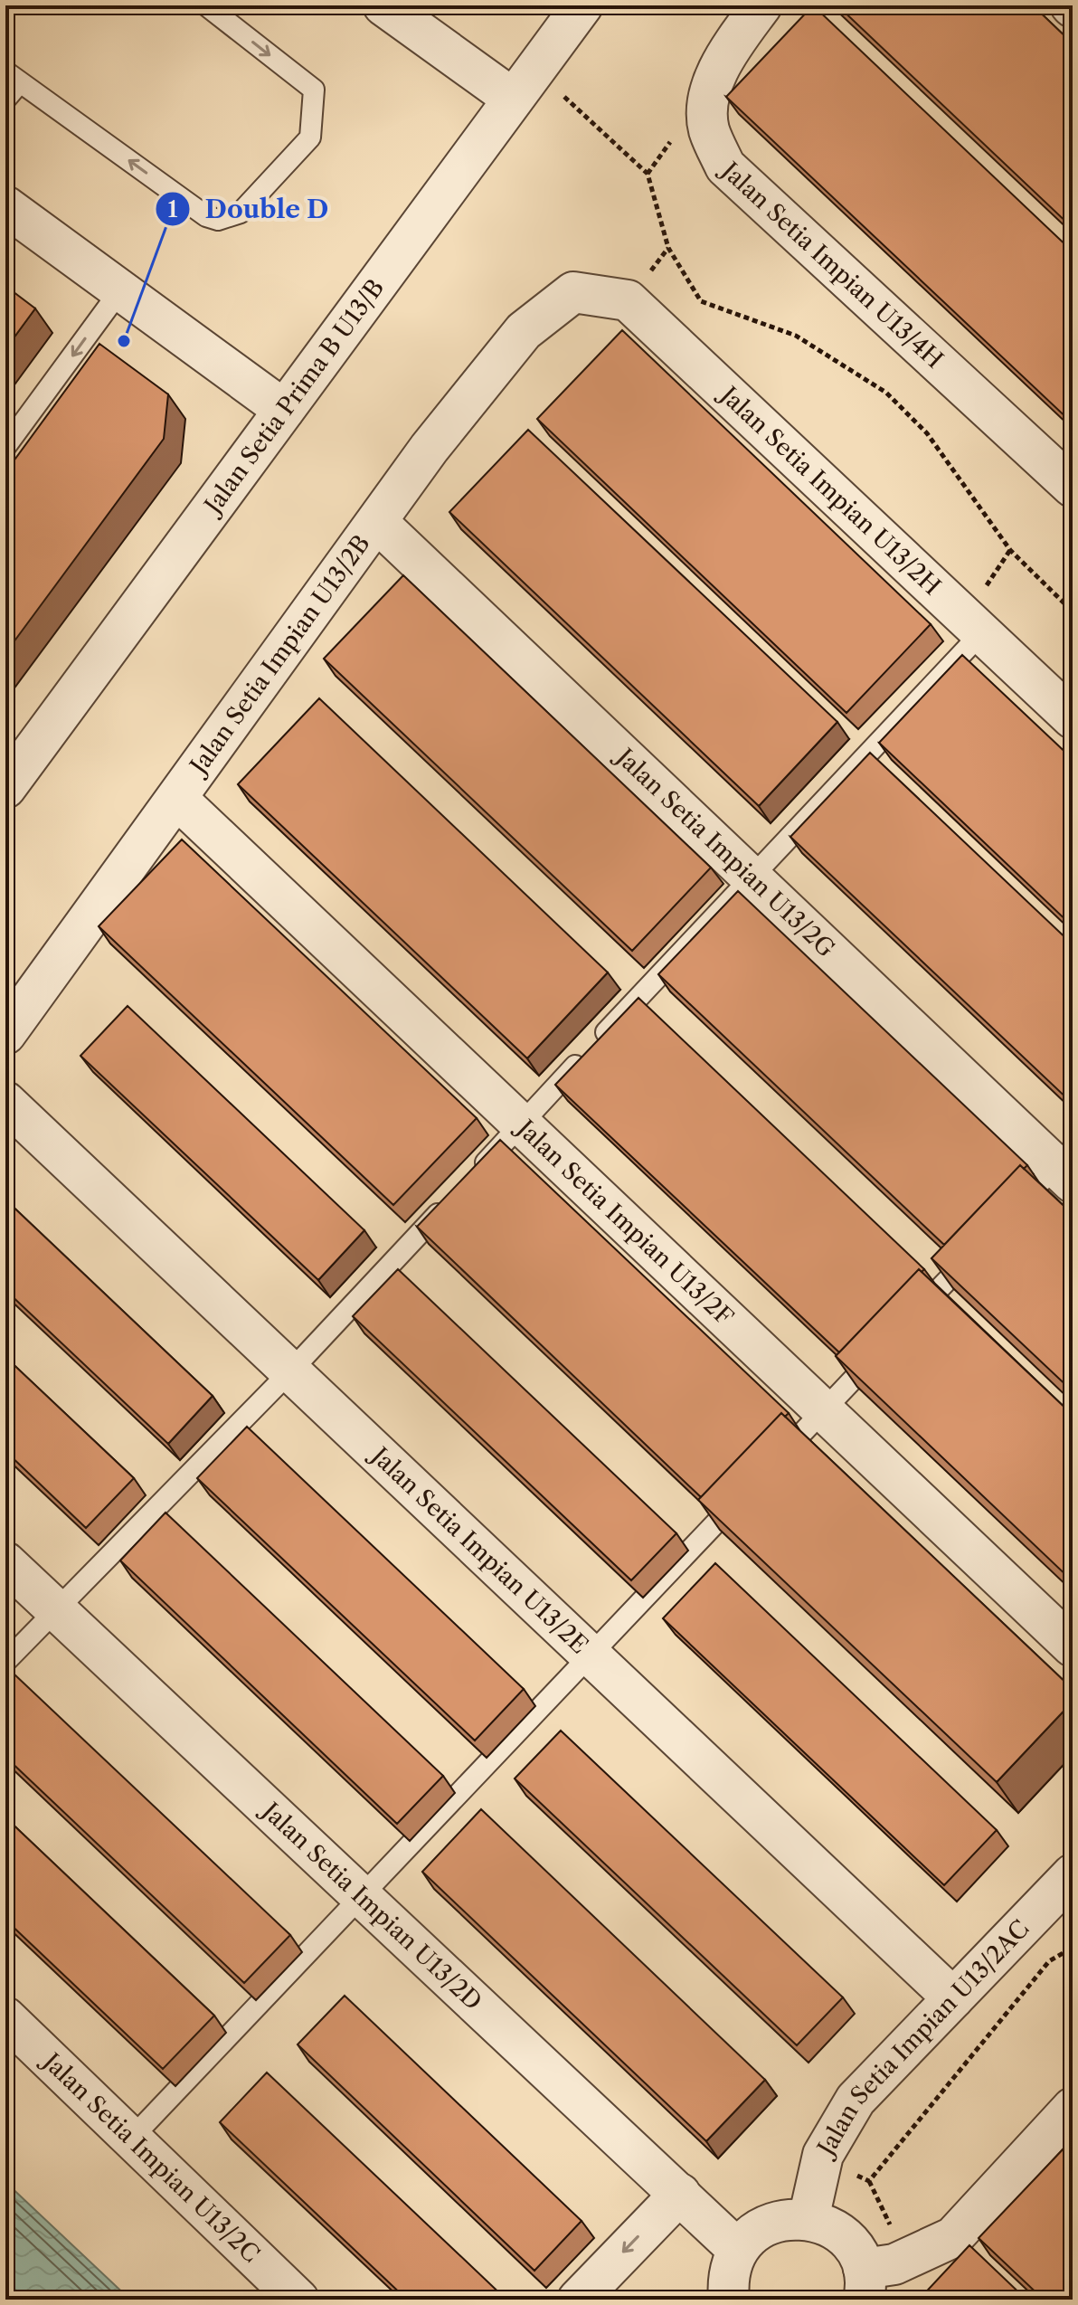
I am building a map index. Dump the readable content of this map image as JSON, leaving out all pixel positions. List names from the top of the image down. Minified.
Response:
{"streets":{"street":["Jalan Setia Impian U13/4H","Jalan Setia Prima B U13/B","Jalan Setia Impian U13/2H","Jalan Setia Impian U13/2B","Jalan Setia Impian U13/2G","Jalan Setia Impian U13/2F","Jalan Setia Impian U13/2E","Jalan Setia Impian U13/2D","Jalan Setia Impian U13/2AC","Jalan Setia Impian U13/2C"]},"crossings":[["Jalan Setia Impian U13/2H","Jalan Setia Impian U13/2B"],["Jalan Setia Impian U13/2B","Jalan Setia Impian U13/2G"],["Jalan Setia Impian U13/2B","Jalan Setia Impian U13/2F"],["Jalan Setia Impian U13/2E","Jalan Setia Impian U13/2AC"]],"places":["Double D"]}
